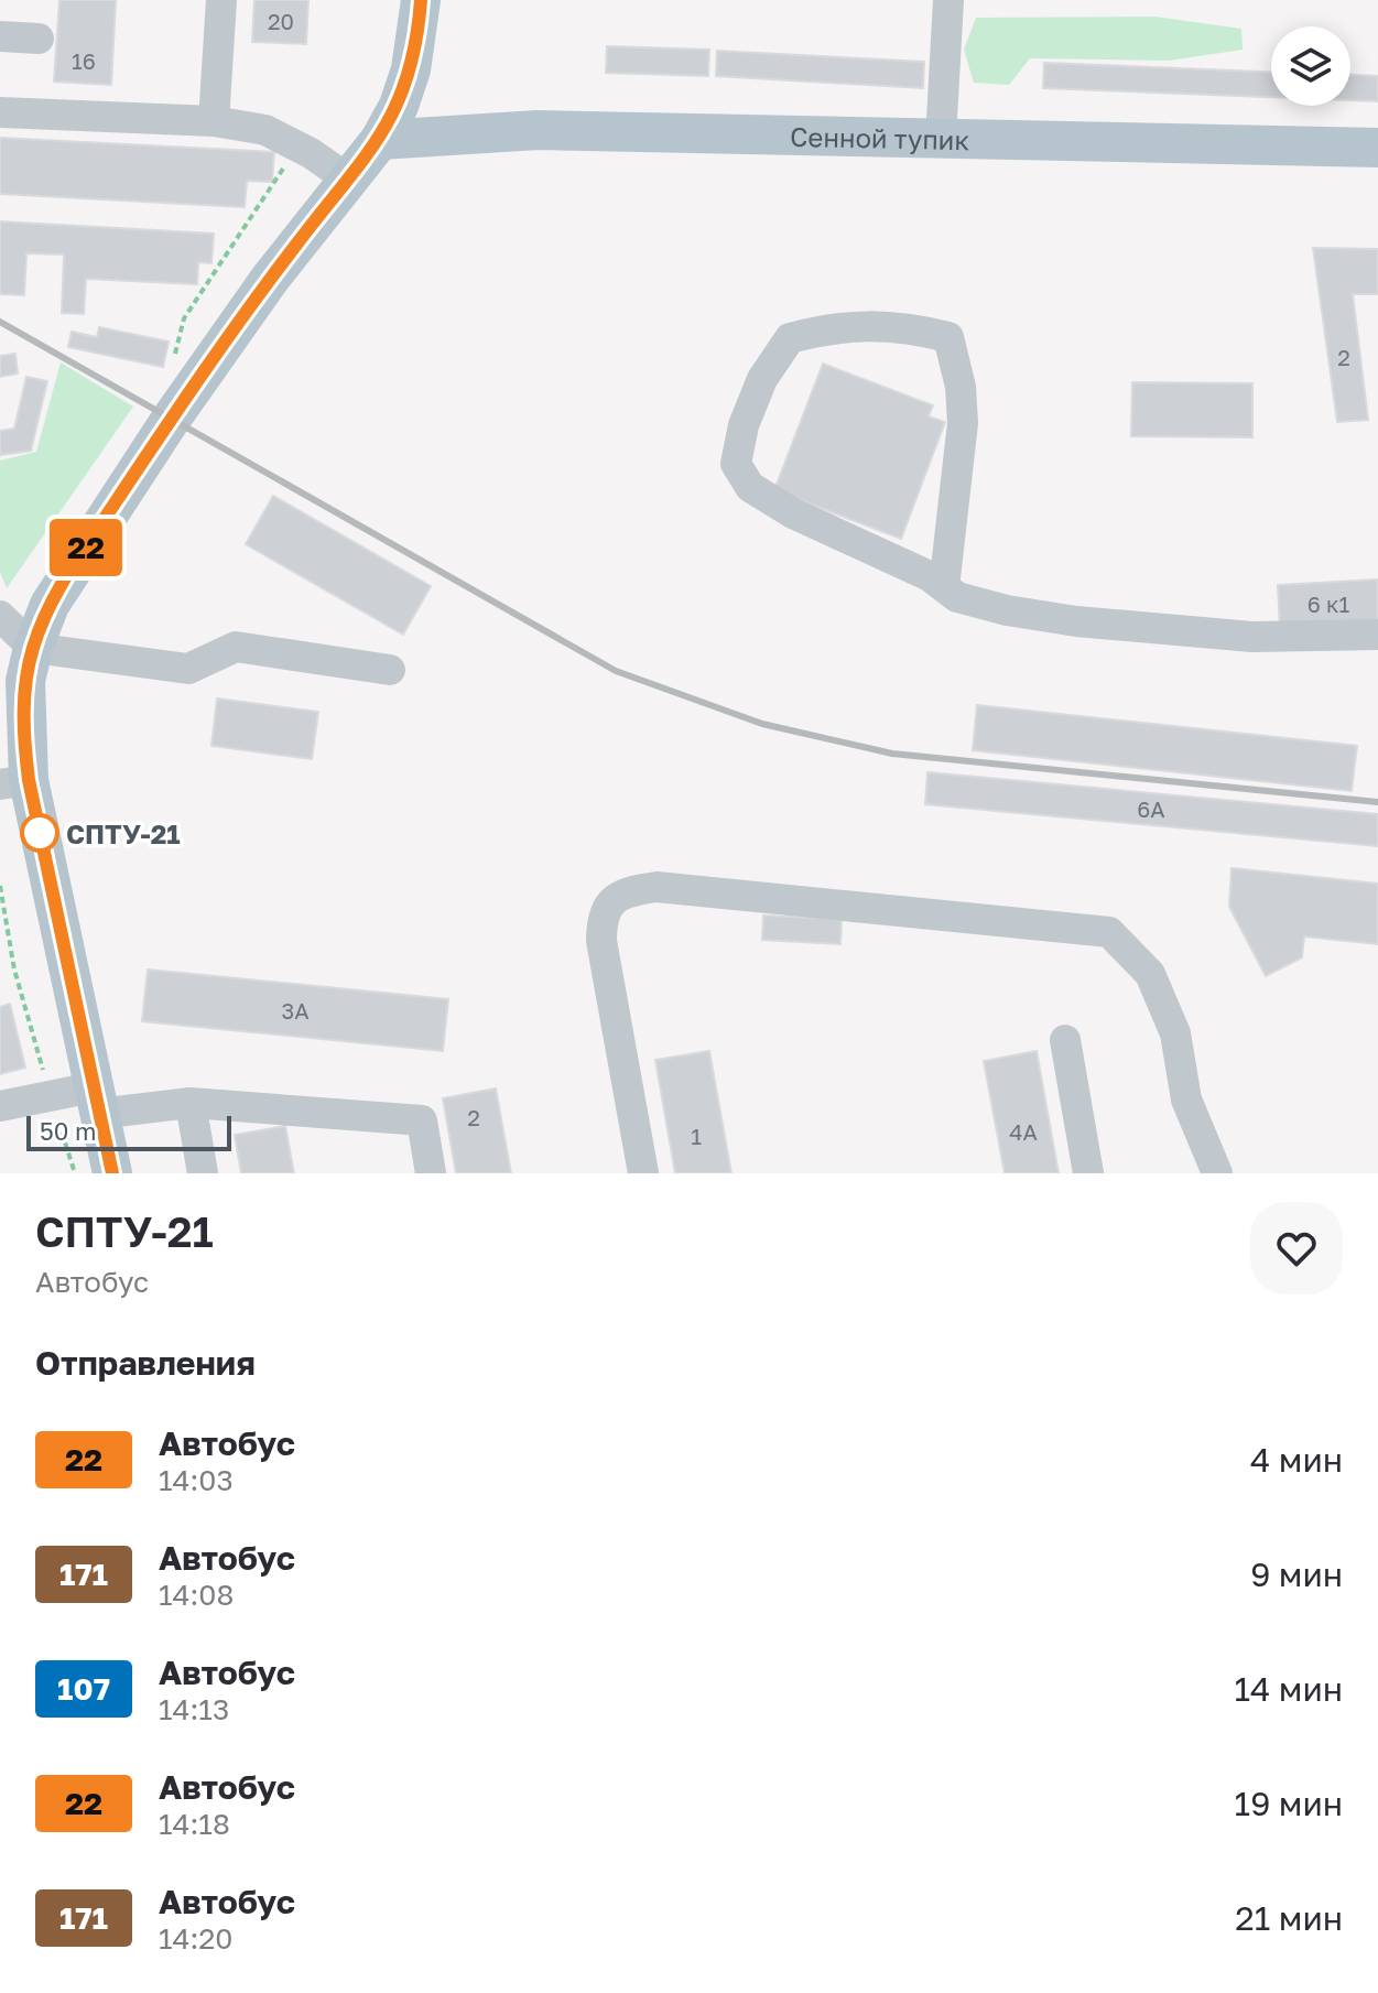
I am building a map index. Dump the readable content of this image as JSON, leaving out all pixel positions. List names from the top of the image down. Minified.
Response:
{"streets":{"main road":["Сенной тупик"]},"places":["СПТУ-21"],"lines":["bus line 22"],"house_numbers":["20","16","2","6 к1","6А","3А","2","4А","1"],"scale_bar":"50 m","page":{"on_map":"22","scale":"50 m","heading":[["СПТУ-21","Автобус"],"Отправления"],"list":[{"mark":"22","name":"Автобус","note":"14:03","value":"4 мин"},{"mark":"171","name":"Автобус","note":"14:08","value":"9 мин"},{"mark":"107","name":"Автобус","note":"14:13","value":"14 мин"},{"mark":"22","name":"Автобус","note":"14:18","value":"19 мин"},{"mark":"171","name":"Автобус","note":"14:20","value":"21 мин"}]}}
